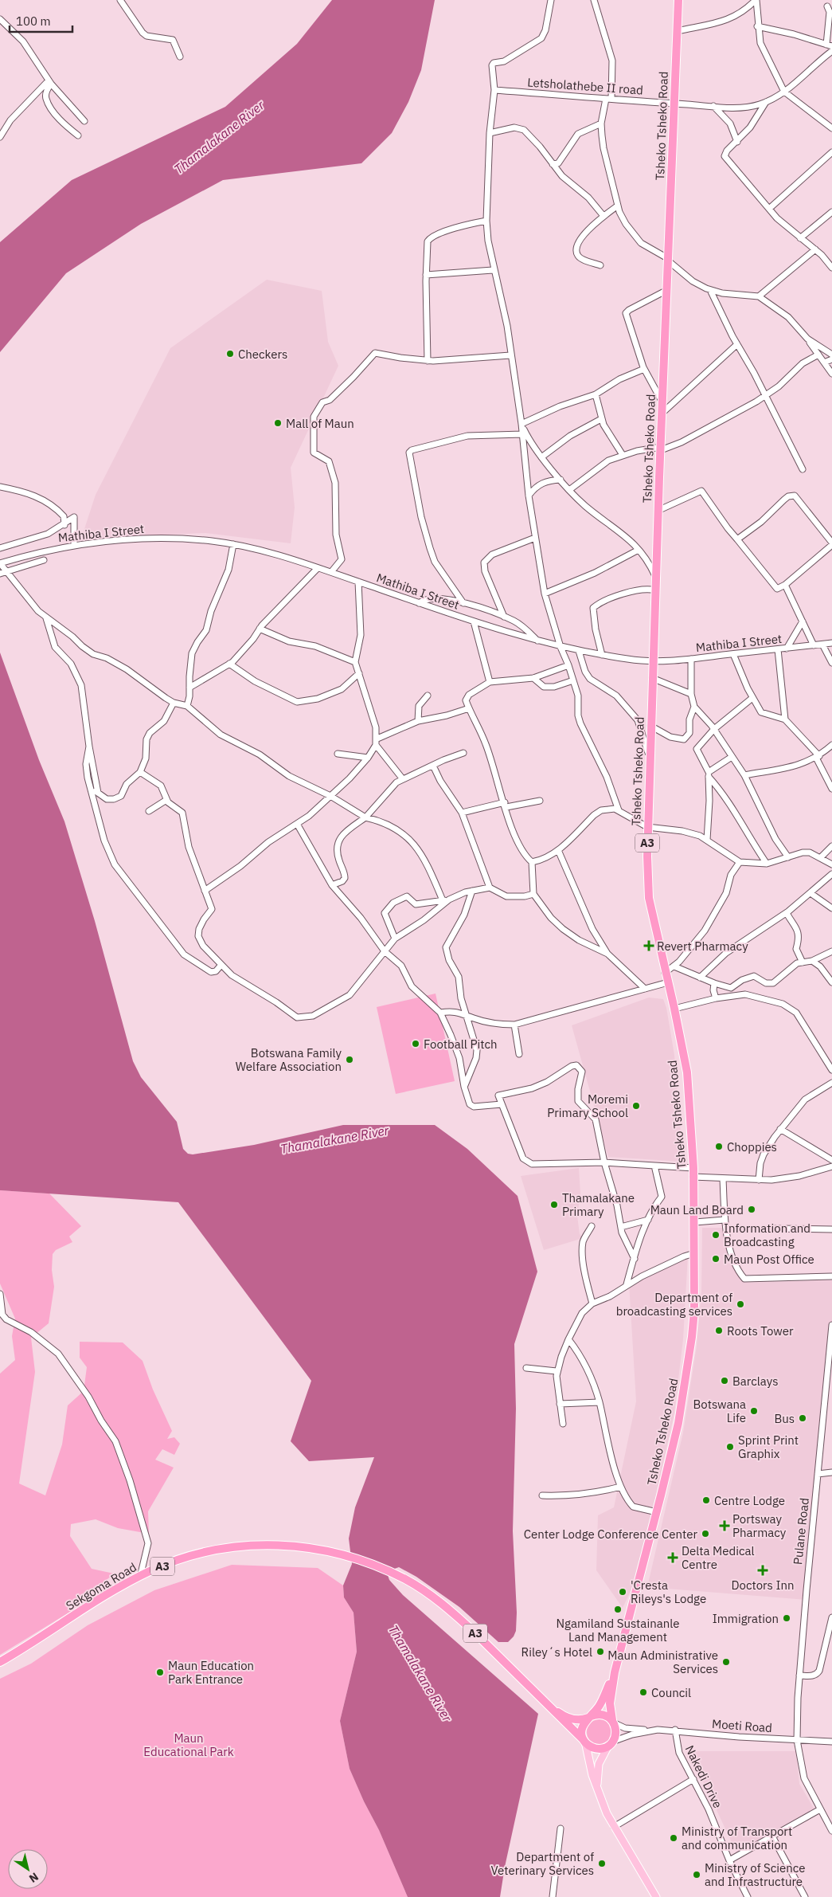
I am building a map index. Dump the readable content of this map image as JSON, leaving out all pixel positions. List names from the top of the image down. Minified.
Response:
{"streets":{"highway":["Tsheko Tsheko Road","A3","Sekgoma Road"],"street":["Letsholathebe II road","Mathiba I Street","Pulane Road","Moeti Road","Nakedi Drive"]},"crossings":[["Letsholathebe II road","Tsheko Tsheko Road"],["Tsheko Tsheko Road","Mathiba I Street"],["Tsheko Tsheko Road","A3"],["Tsheko Tsheko Road","Sekgoma Road"],["Tsheko Tsheko Road","Moeti Road"],["A3","Sekgoma Road"],["A3","Moeti Road"],["Pulane Road","Moeti Road"],["Sekgoma Road","Moeti Road"],["Moeti Road","Nakedi Drive"]],"water":["Thamalakane River"],"parks":["Maun Educational Park"],"places":{"other":["Checkers","Mall of Maun","Football Pitch","Botswana Family Welfare Association","Moremi Primary School","Choppies","Thamalakane Primary","Maun Land Board","Information and Broadcasting","Maun Post Office","Department of broadcasting services","Roots Tower","Barclays","Botswana Life","Bus","Sprint Print Graphix","Centre Lodge","Center Lodge Conference Center","'Cresta Rileys's Lodge","Ngamiland Sustainanle Land Management","Immigration","Riley´s Hotel","Maun Administrative Services","Maun Education Park Entrance","Council","Ministry of Transport and communication","Department of Veterinary Services","Ministry of Science and Infrastructure"],"health":["Revert Pharmacy","Portsway Pharmacy","Delta Medical Centre","Doctors Inn"]},"scale_bar":"100 m","north":"bottom right"}
